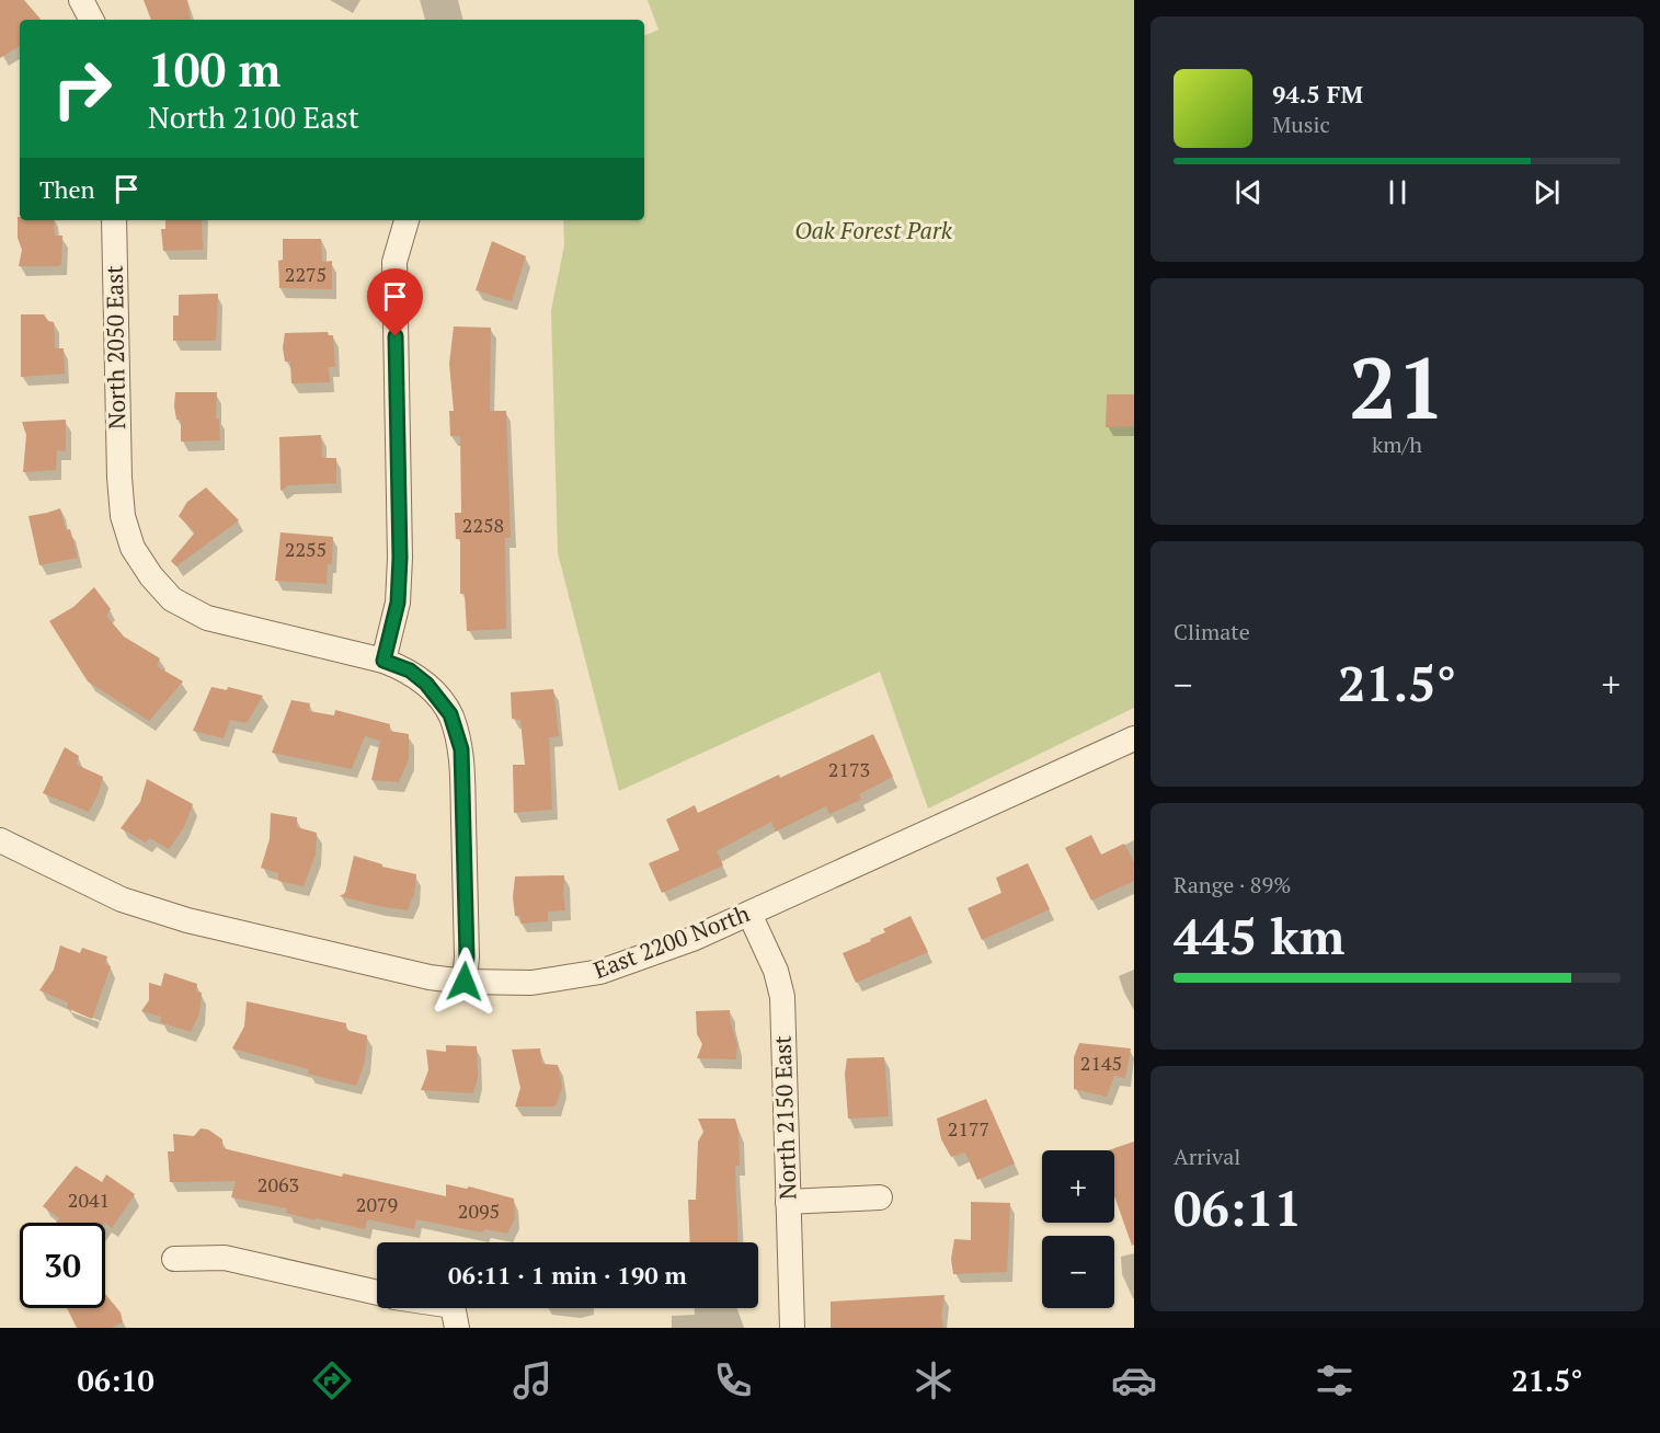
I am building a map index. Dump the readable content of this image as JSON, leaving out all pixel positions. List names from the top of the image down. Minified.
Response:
{"streets":{"street":["North 2050 East","East 2200 North","North 2150 East"]},"crossings":[["North 2050 East","East 2200 North"],["East 2200 North","North 2150 East"]],"parks":["Oak Forest Park"],"house_numbers":["2275","2258","2255","2173","2145","2177","2063","2041","2079","2095"],"page":{"turn":["100 m","North 2100 East"],"song":["94.5 FM","Music"],"then":"Then","tile":[["21","km/h"],"Climate",["Range · 89%","445 km"],["Arrival","06:11"]],"heat":["−","21.5°","+"],"map_buttons":["+","−"],"limit":"30","trip":"06:11 · 1 min · 190 m","tabs":["06:10","21.5°"]}}
